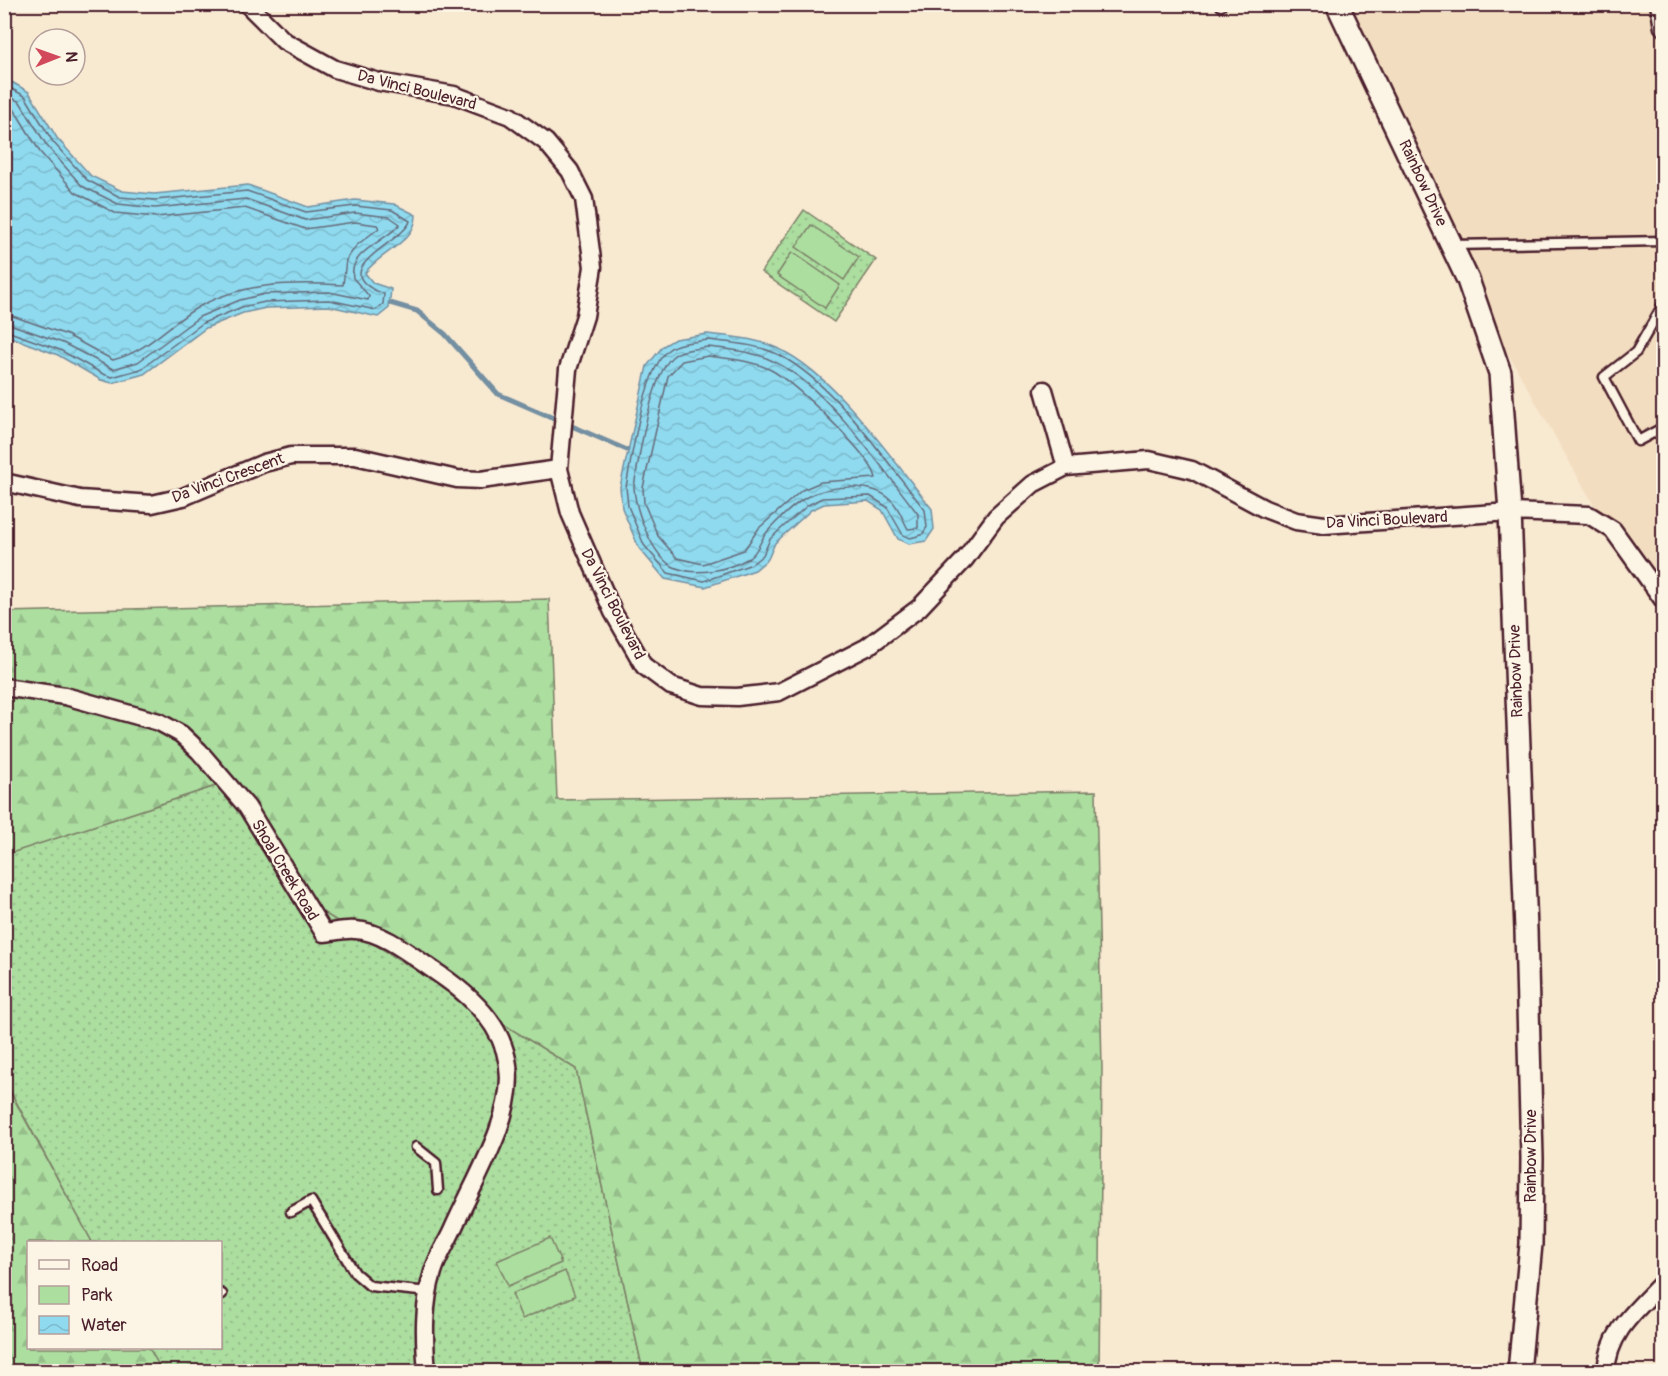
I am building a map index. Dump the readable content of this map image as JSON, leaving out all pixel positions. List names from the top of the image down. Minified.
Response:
{"streets":{"street":["Da Vinci Boulevard","Rainbow Drive","Da Vinci Crescent","Shoal Creek Road"]},"crossings":[["Da Vinci Boulevard","Rainbow Drive"],["Da Vinci Boulevard","Da Vinci Crescent"]],"legend":["Road","Park","Water"],"north":"right"}
